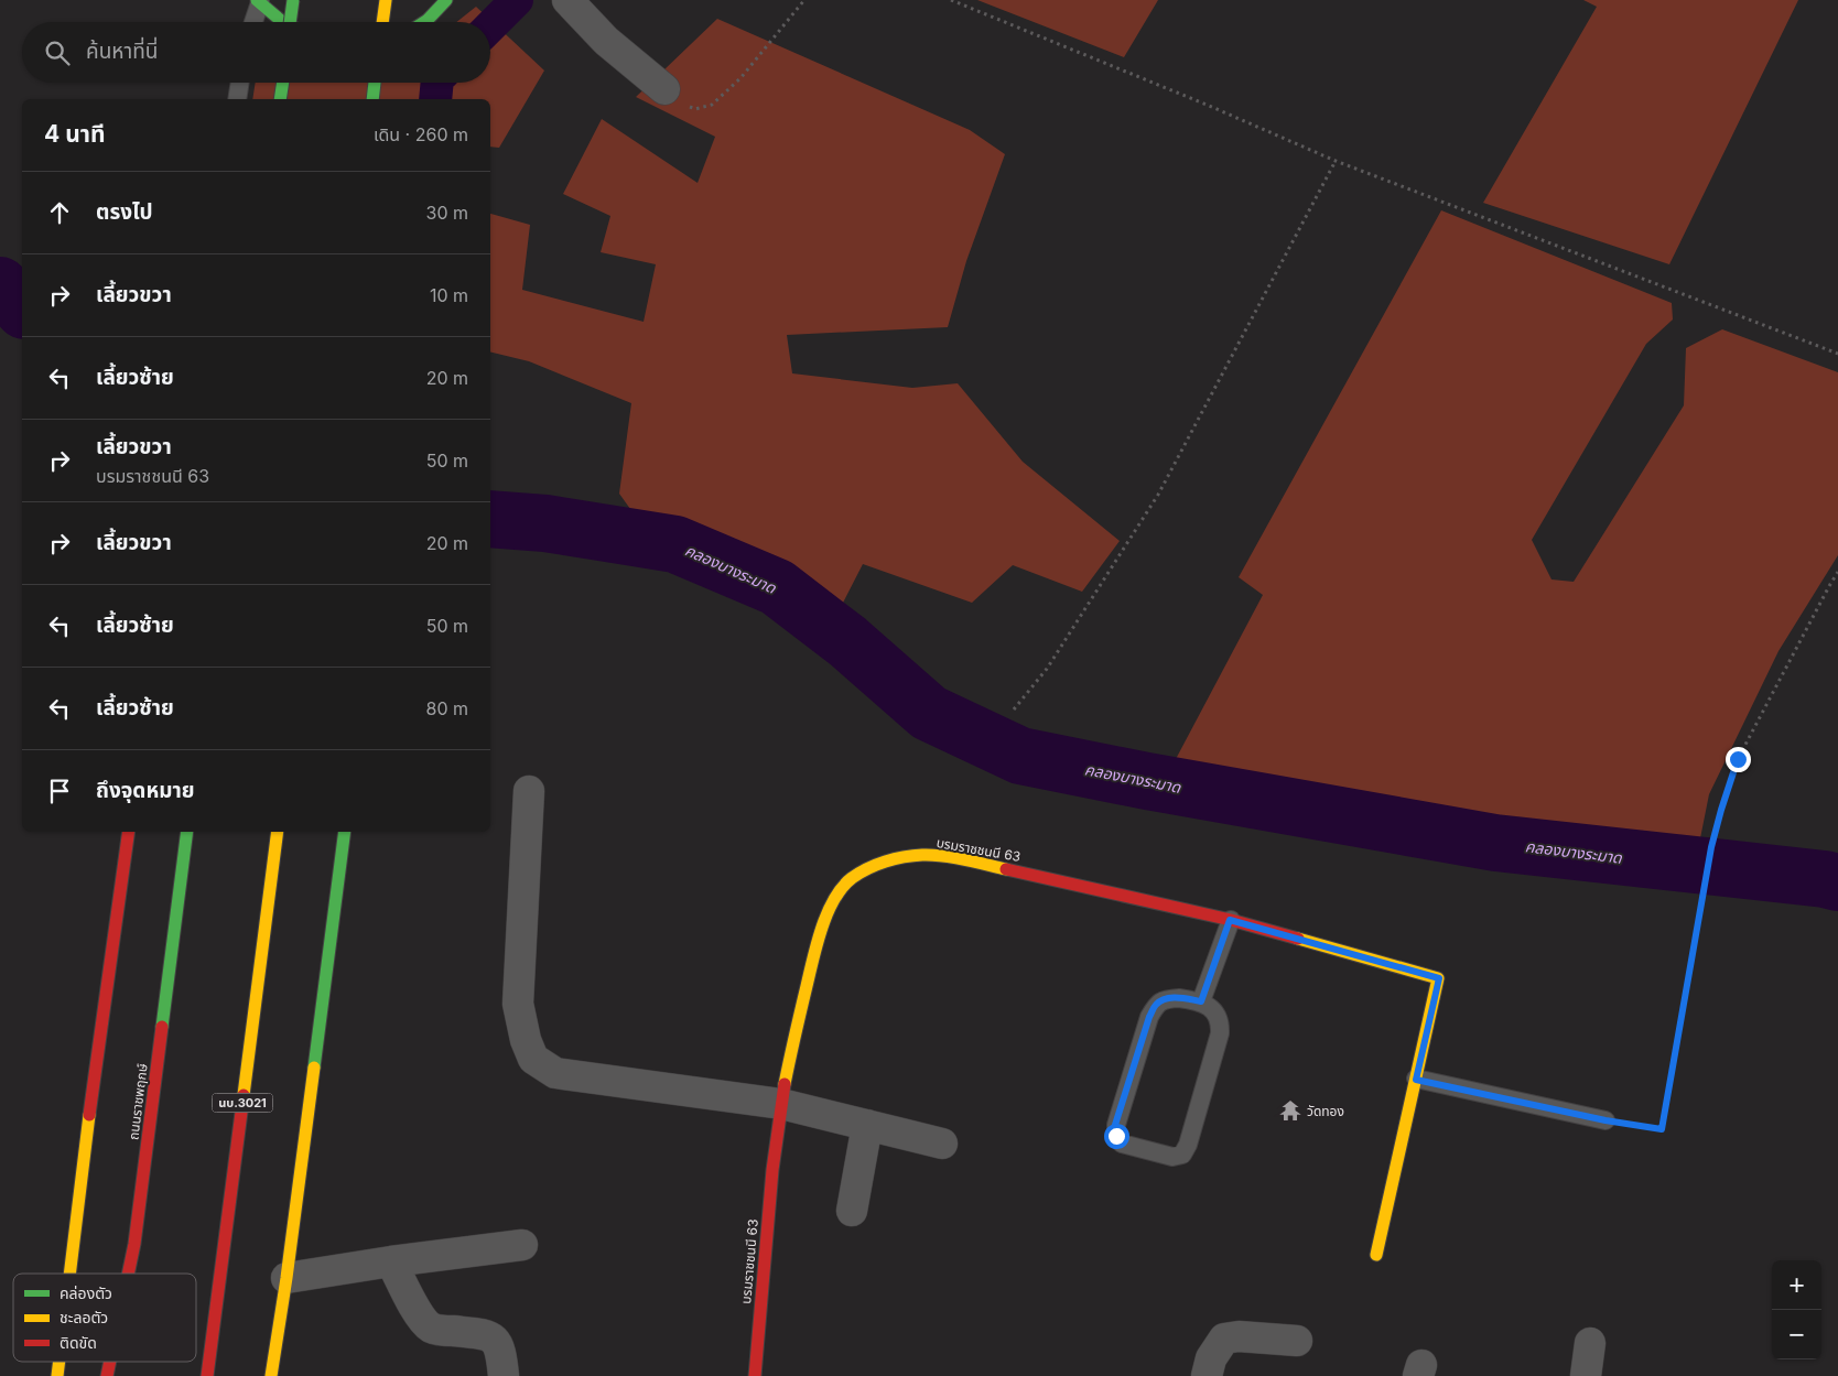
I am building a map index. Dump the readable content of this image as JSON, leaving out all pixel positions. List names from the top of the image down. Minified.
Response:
{"streets":{"main road":["บรมราชชนนี 63","ถนนราชพฤกษ์","นบ.3021"]},"water":["คลองบางระมาด"],"places":{"temple":["วัดทอง"]},"legend":["คล่องตัว","ชะลอตัว","ติดขัด"],"page":{"search":"ค้นหาที่นี่","heading":["4 นาที","เดิน · 260 m"],"list":[["ตรงไป","30 m"],["เลี้ยวขวา","10 m"],["เลี้ยวซ้าย","20 m"],["เลี้ยวขวา","บรมราชชนนี 63","50 m"],["เลี้ยวขวา","20 m"],["เลี้ยวซ้าย","50 m"],["เลี้ยวซ้าย","80 m"],"ถึงจุดหมาย"],"map_buttons":["+","−"]}}
